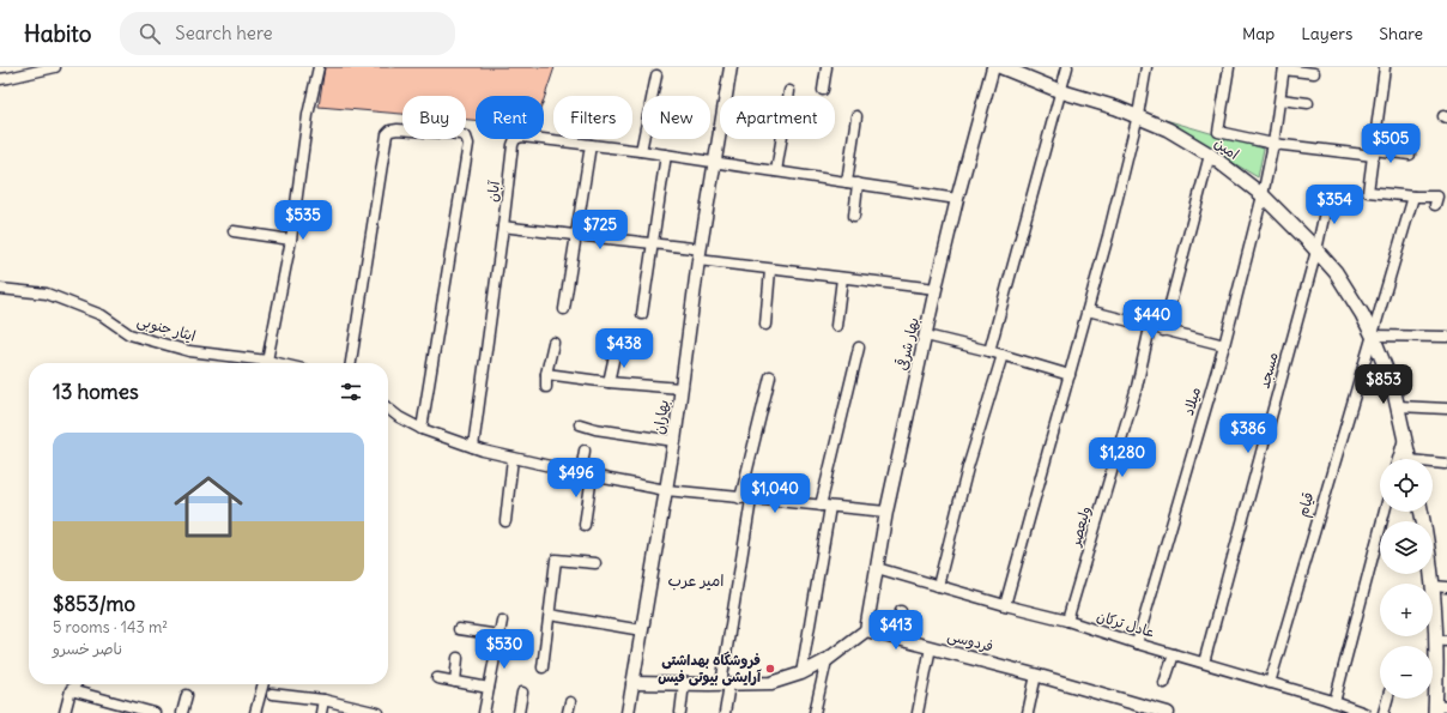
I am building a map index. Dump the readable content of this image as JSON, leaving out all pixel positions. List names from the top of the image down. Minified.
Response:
{"streets":{"main road":["امین"],"street":["آبان","ایثار جنوبی","بهار شرقی","مسجد","میلاد","بهاران","قیام","ولیعصر","عادل ترکان","فردوسی"]},"crossings":[["امین","مسجد"],["امین","میلاد"],["امین","قیام"],["آبان","بهار شرقی"],["آبان","بهاران"],["بهار شرقی","عادل ترکان"],["بهار شرقی","فردوسی"],["مسجد","عادل ترکان"],["میلاد","عادل ترکان"],["قیام","عادل ترکان"],["ولیعصر","عادل ترکان"]],"districts":["امیر عرب"],"places":["فروشگاه بهداشتی آرایشی بیوتی فیس"],"page":{"header":"Habito","search":"Search here","nav":["Map","Layers","Share"],"chip":["Buy","Rent","Filters","New","Apartment"],"price":["$505","$354","$535","$725","$440","$438","$853","$386","$1,280","$496","$1,040","$413","$530"],"heading":"13 homes","list":[{"name":"$853/mo","note":"5 rooms · 143 m² · ناصر خسرو"}],"map_buttons":["+","−"]}}
